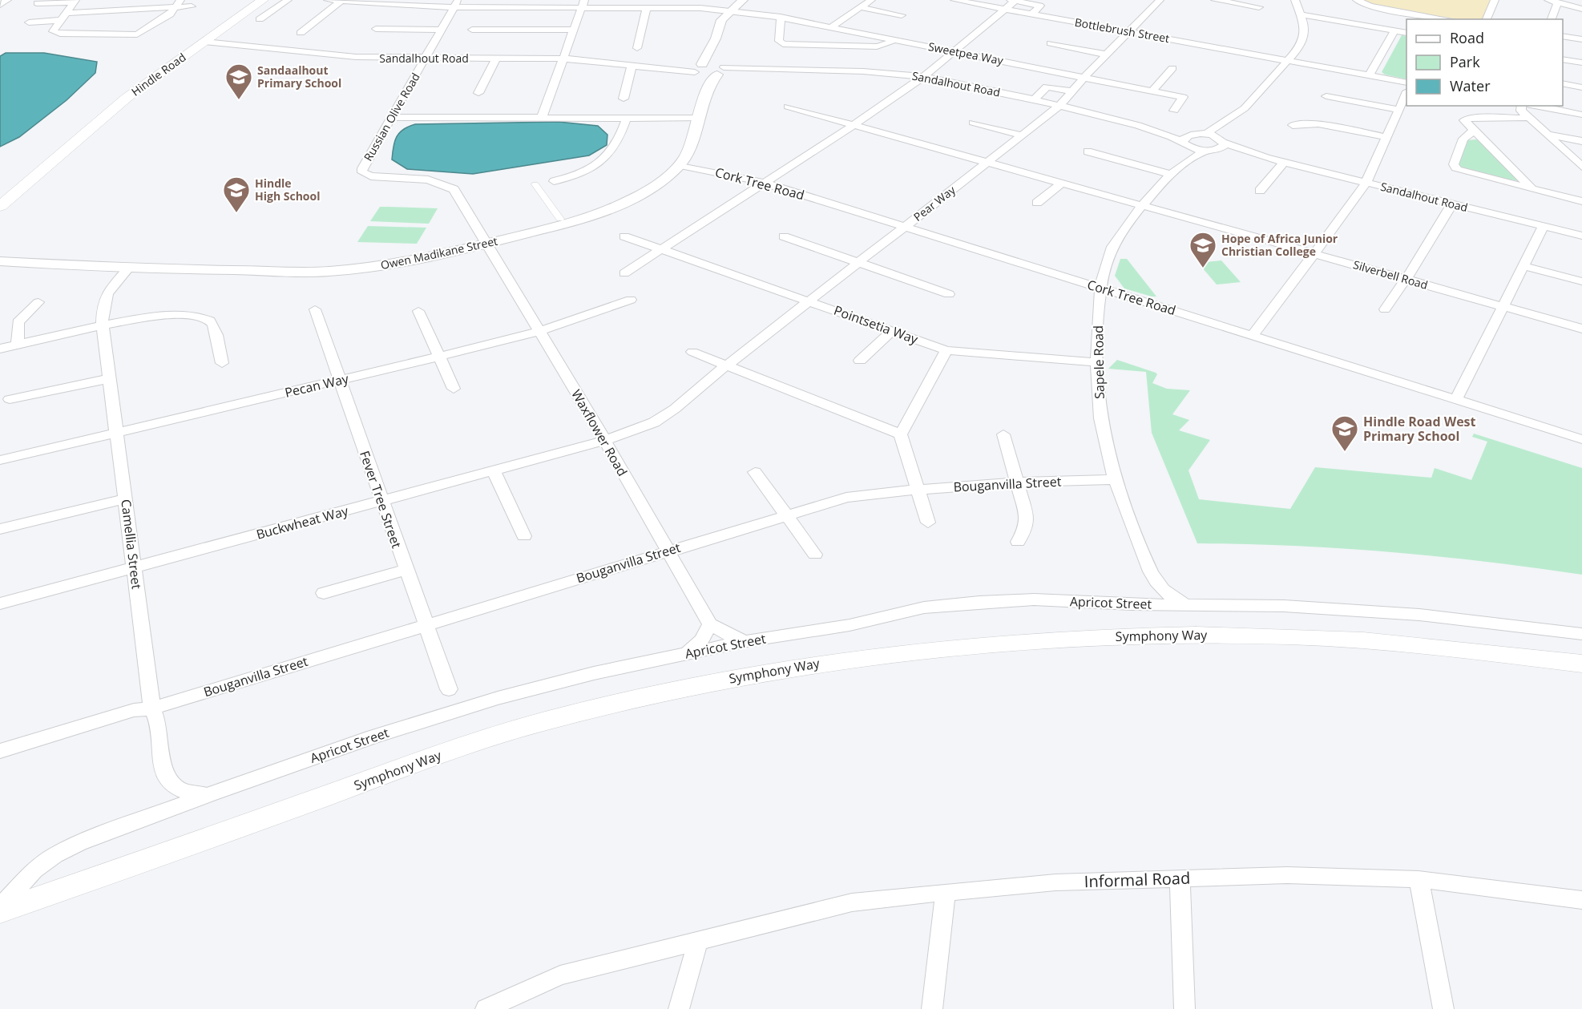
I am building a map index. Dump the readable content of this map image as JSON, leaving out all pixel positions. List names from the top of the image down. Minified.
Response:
{"streets":{"main road":["Hindle Road","Symphony Way"],"street":["Bottlebrush Street","Sweetpea Way","Sandalhout Road","Russian Olive Road","Cork Tree Road","Pear Way","Owen Madikane Street","Silverbell Road","Pointsetia Way","Sapele Road","Pecan Way","Waxflower Road","Bouganvilla Street","Fever Tree Street","Buckwheat Way","Camellia Street","Apricot Street","Informal Road"]},"crossings":[["Bottlebrush Street","Pear Way"],["Sweetpea Way","Russian Olive Road"],["Sweetpea Way","Pear Way"],["Sandalhout Road","Hindle Road"],["Sandalhout Road","Russian Olive Road"],["Sandalhout Road","Pear Way"],["Sandalhout Road","Owen Madikane Street"],["Sandalhout Road","Sapele Road"],["Russian Olive Road","Owen Madikane Street"],["Russian Olive Road","Waxflower Road"],["Cork Tree Road","Pear Way"],["Cork Tree Road","Owen Madikane Street"],["Cork Tree Road","Sapele Road"],["Pear Way","Silverbell Road"],["Pear Way","Pointsetia Way"],["Pear Way","Buckwheat Way"],["Owen Madikane Street","Waxflower Road"],["Owen Madikane Street","Camellia Street"],["Silverbell Road","Sapele Road"],["Pointsetia Way","Sapele Road"],["Sapele Road","Bouganvilla Street"],["Sapele Road","Apricot Street"],["Pecan Way","Waxflower Road"],["Pecan Way","Fever Tree Street"],["Pecan Way","Camellia Street"],["Waxflower Road","Bouganvilla Street"],["Waxflower Road","Buckwheat Way"],["Bouganvilla Street","Fever Tree Street"],["Bouganvilla Street","Camellia Street"],["Fever Tree Street","Buckwheat Way"],["Buckwheat Way","Camellia Street"],["Camellia Street","Apricot Street"]],"places":{"school or university":["Sandaalhout Primary School","Hindle High School","Hope of Africa Junior Christian College","Hindle Road West Primary School"]},"legend":["Road","Park","Water"]}
